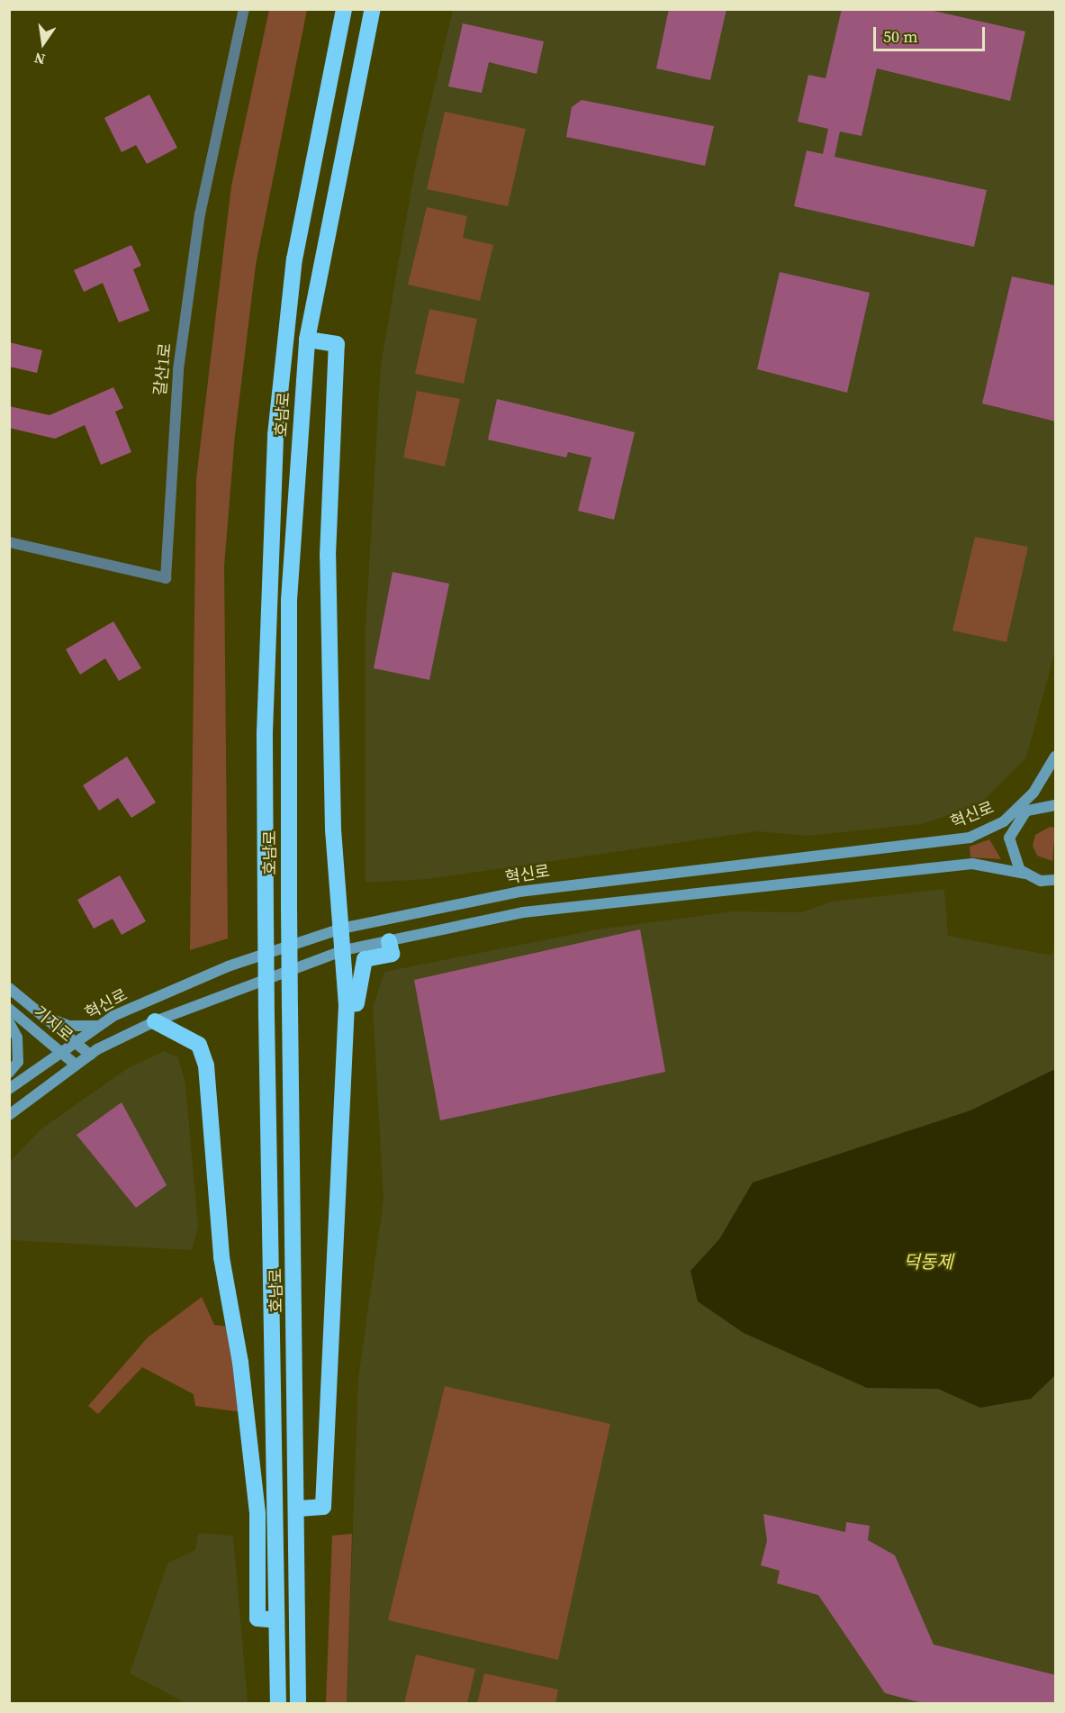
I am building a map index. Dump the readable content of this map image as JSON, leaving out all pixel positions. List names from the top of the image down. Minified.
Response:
{"streets":{"highway":["호남로"],"main road":["혁신로","기지로"],"street":["갈산1로"]},"crossings":[["혁신로","기지로"]],"water":["덕동제"],"scale_bar":"50 m","north":"bottom"}
